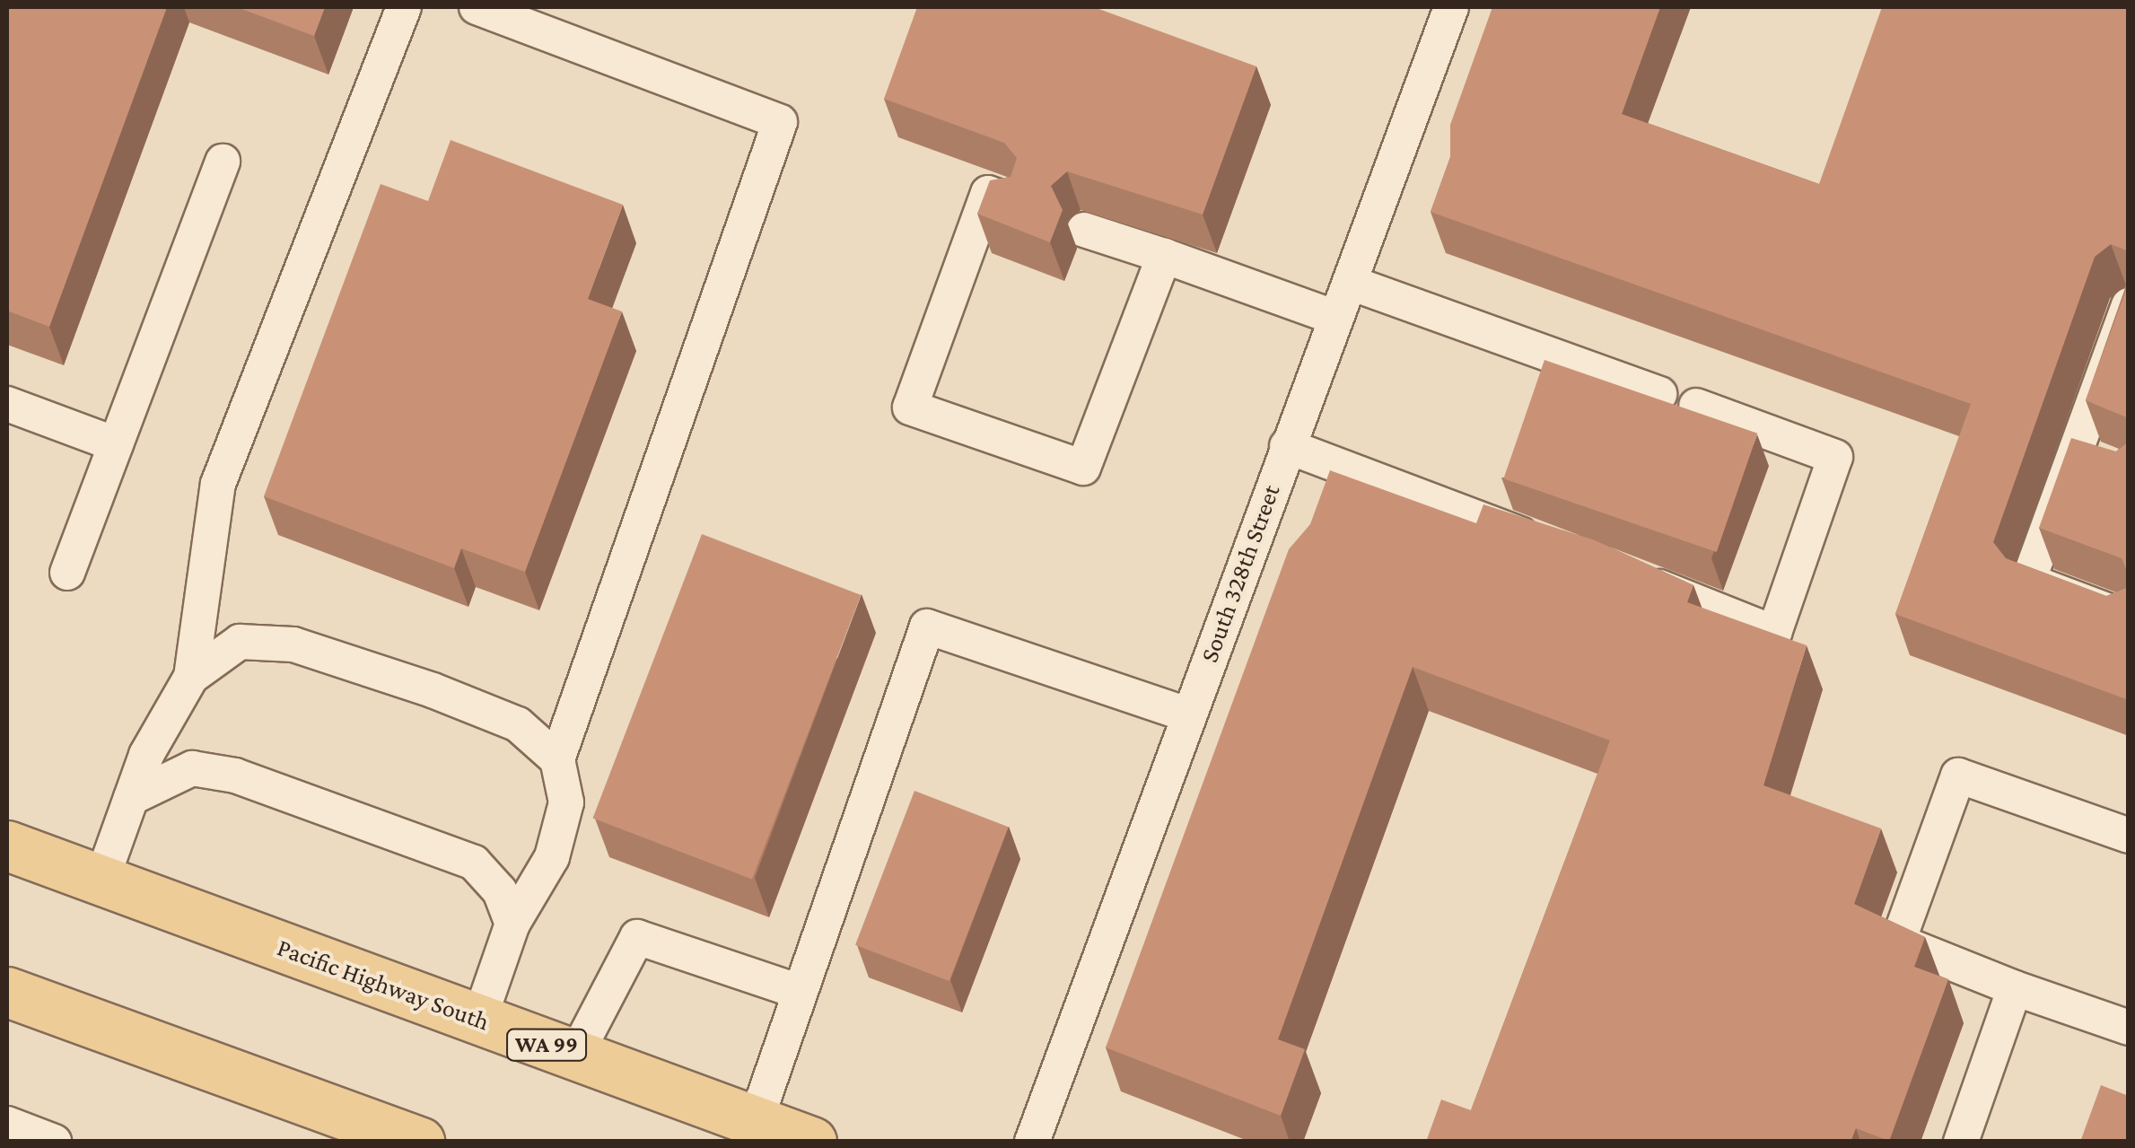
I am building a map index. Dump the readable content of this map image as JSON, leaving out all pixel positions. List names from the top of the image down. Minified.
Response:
{"streets":{"main road":["Pacific Highway South","WA 99"],"lane":["South 328th Street"]}}
